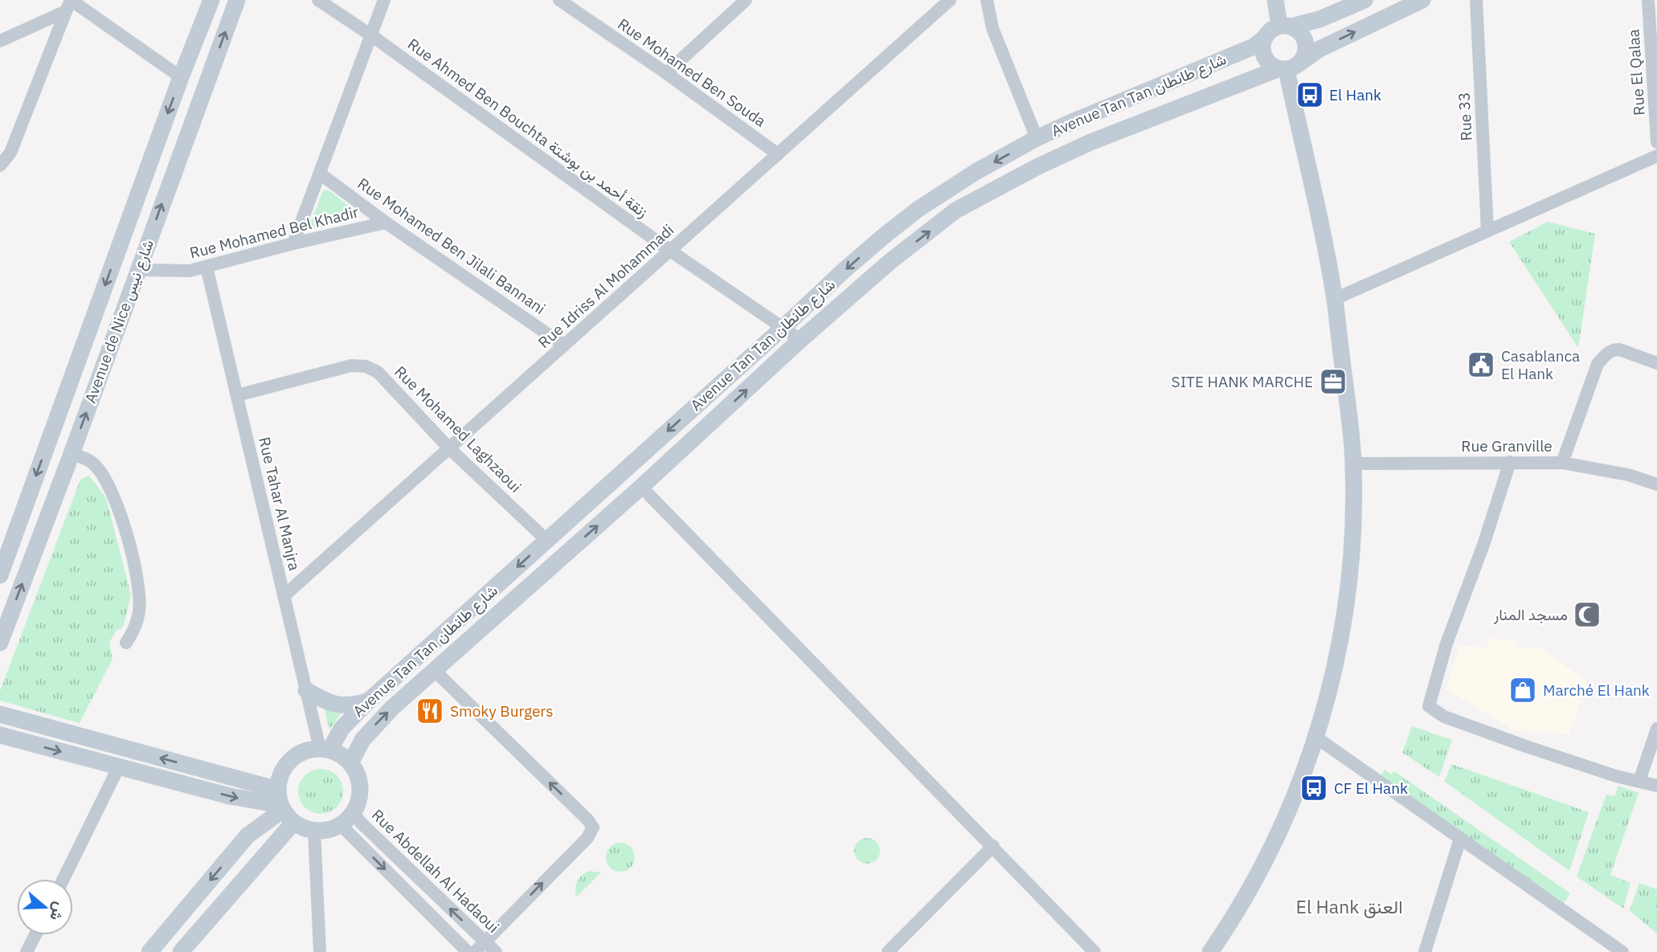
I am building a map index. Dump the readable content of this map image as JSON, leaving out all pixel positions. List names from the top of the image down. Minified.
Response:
{"streets":{"main road":["Avenue Tan Tan شارع طانطان","Avenue de Nice شارع نيس"],"street":["Rue Mohamed Ben Souda","Rue El Qalaa","Rue 33","Rue Ahmed Ben Bouchta زنقة أحمد بن بوشتة","Rue Mohamed Bel Khadir","Rue Mohamed Ben Jilali Bannani","Rue Idriss Al Mohammadi","Rue Mohamed Laghzaoui","Rue Granville","Rue Tahar Al Manjra","Rue Abdellah Al Hadaoui"]},"crossings":[["Rue Mohamed Ben Souda","Rue Idriss Al Mohammadi"],["Avenue Tan Tan شارع طانطان","Rue Ahmed Ben Bouchta زنقة أحمد بن بوشتة"],["Avenue Tan Tan شارع طانطان","Rue Mohamed Laghzaoui"],["Avenue Tan Tan شارع طانطان","Rue Tahar Al Manjra"],["Avenue Tan Tan شارع طانطان","Rue Abdellah Al Hadaoui"],["Rue Ahmed Ben Bouchta زنقة أحمد بن بوشتة","Rue Idriss Al Mohammadi"],["Rue Mohamed Bel Khadir","Rue Mohamed Ben Jilali Bannani"],["Rue Mohamed Bel Khadir","Avenue de Nice شارع نيس"],["Rue Mohamed Bel Khadir","Rue Tahar Al Manjra"],["Rue Mohamed Ben Jilali Bannani","Rue Idriss Al Mohammadi"],["Rue Idriss Al Mohammadi","Rue Mohamed Laghzaoui"],["Rue Idriss Al Mohammadi","Rue Tahar Al Manjra"],["Rue Mohamed Laghzaoui","Rue Tahar Al Manjra"],["Rue Tahar Al Manjra","Rue Abdellah Al Hadaoui"]],"districts":["El Hank العنق"],"places":{"bus stop":["El Hank","CF El Hank"],"public building":["Casablanca El Hank"],"office":["SITE HANK MARCHE"],"mosque":["مسجد المنار"],"shop":["Marché El Hank"],"restaurant":["Smoky Burgers"]},"north":"right"}
